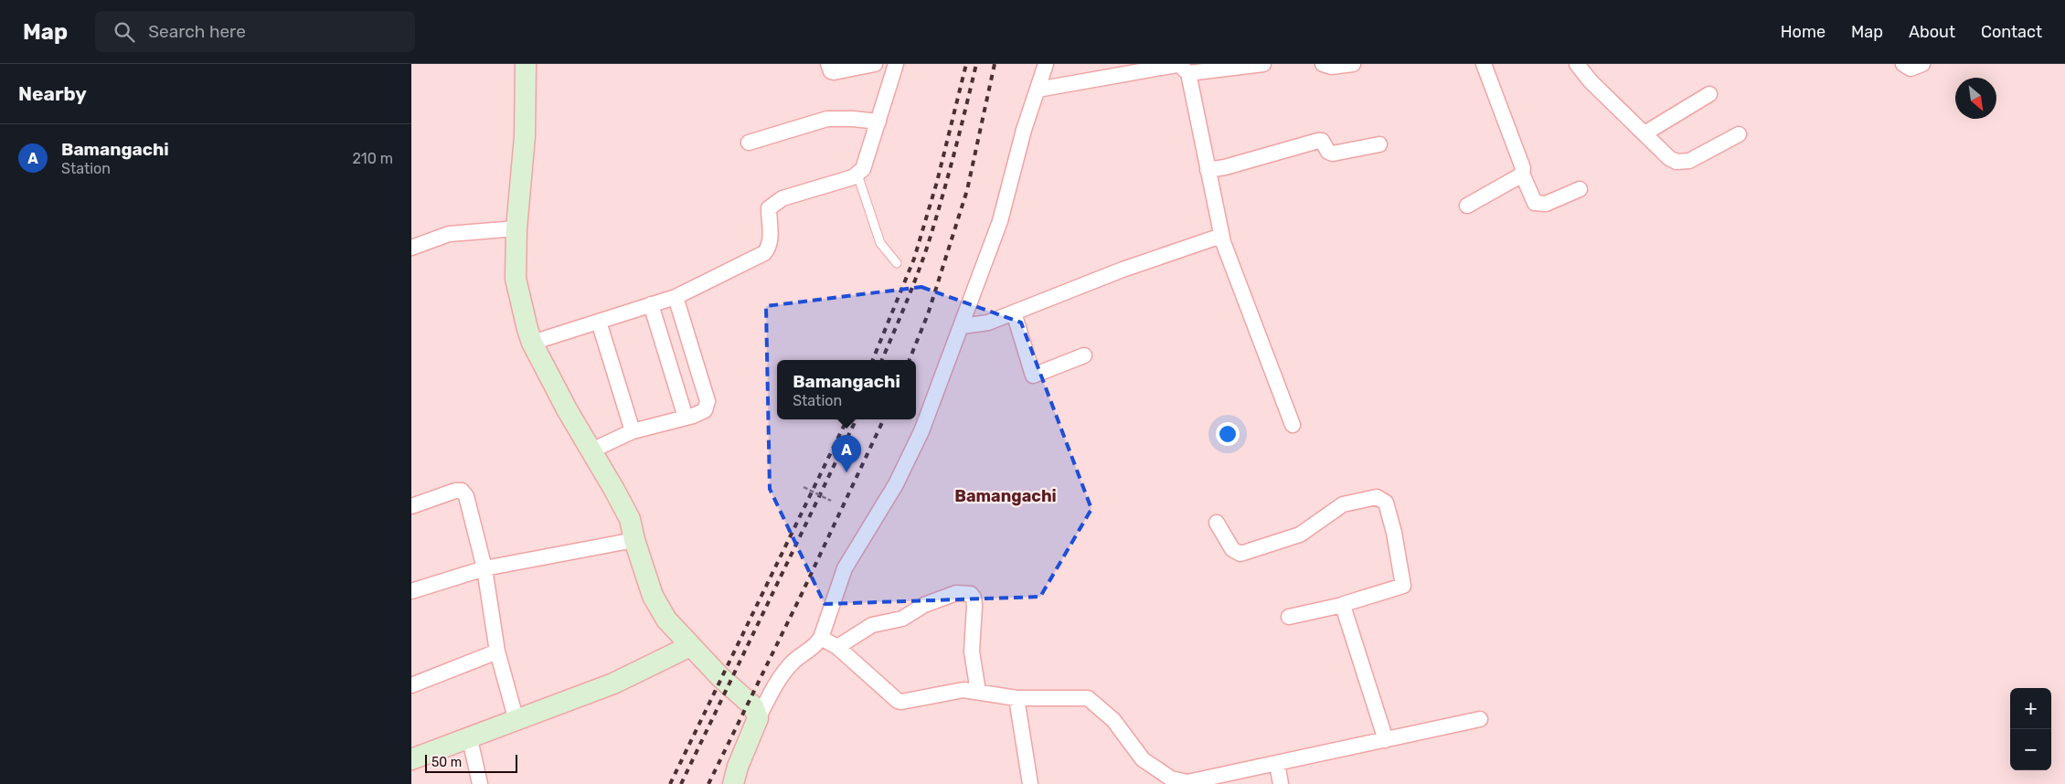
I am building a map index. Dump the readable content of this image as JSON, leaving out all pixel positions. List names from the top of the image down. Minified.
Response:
{"districts":["Bamangachi"],"scale_bar":"50 m","north":"bottom right","page":{"header":"Map","search":"Search here","nav":["Home","Map","About","Contact"],"heading":"Nearby","list":[{"mark":"A","name":"Bamangachi","note":"Station","value":"210 m"}],"popup":["Bamangachi","Station"],"pins":"A","map_buttons":["+","−"],"scale":"50 m"}}
